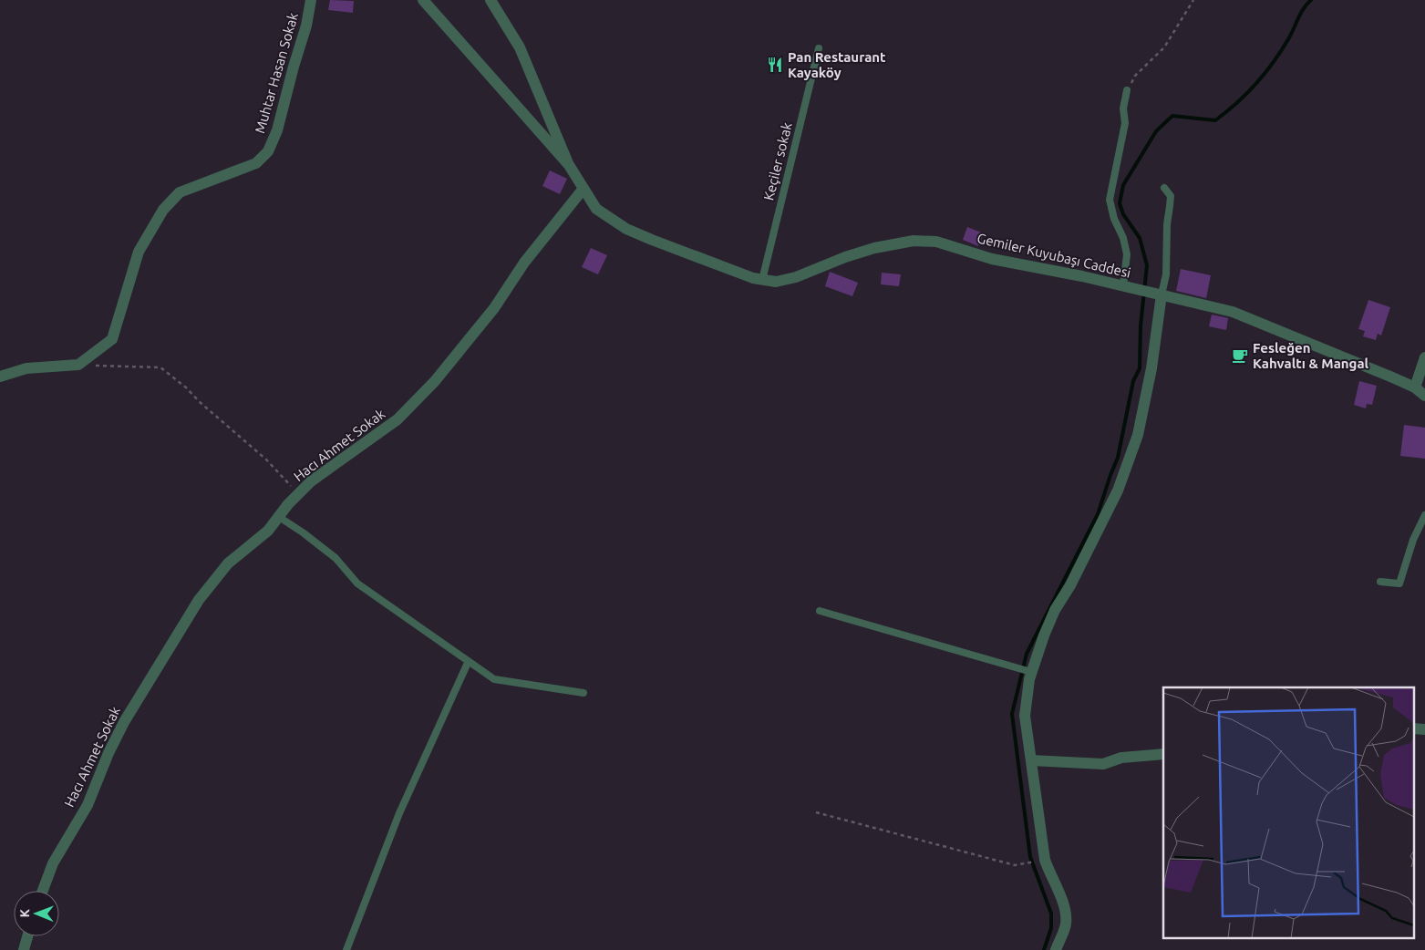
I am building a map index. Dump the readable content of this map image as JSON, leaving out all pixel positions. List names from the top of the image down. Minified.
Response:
{"streets":{"street":["Muhtar Hasan Sokak","Gemiler Kuyubaşı Caddesi","Hacı Ahmet Sokak"],"lane":["Keçiler sokak"]},"crossings":[["Keçiler sokak","Gemiler Kuyubaşı Caddesi"],["Gemiler Kuyubaşı Caddesi","Hacı Ahmet Sokak"]],"places":{"restaurant":["Pan Restaurant Kayaköy"],"cafe":["Fesleğen Kahvaltı & Mangal"]},"north":"left"}
